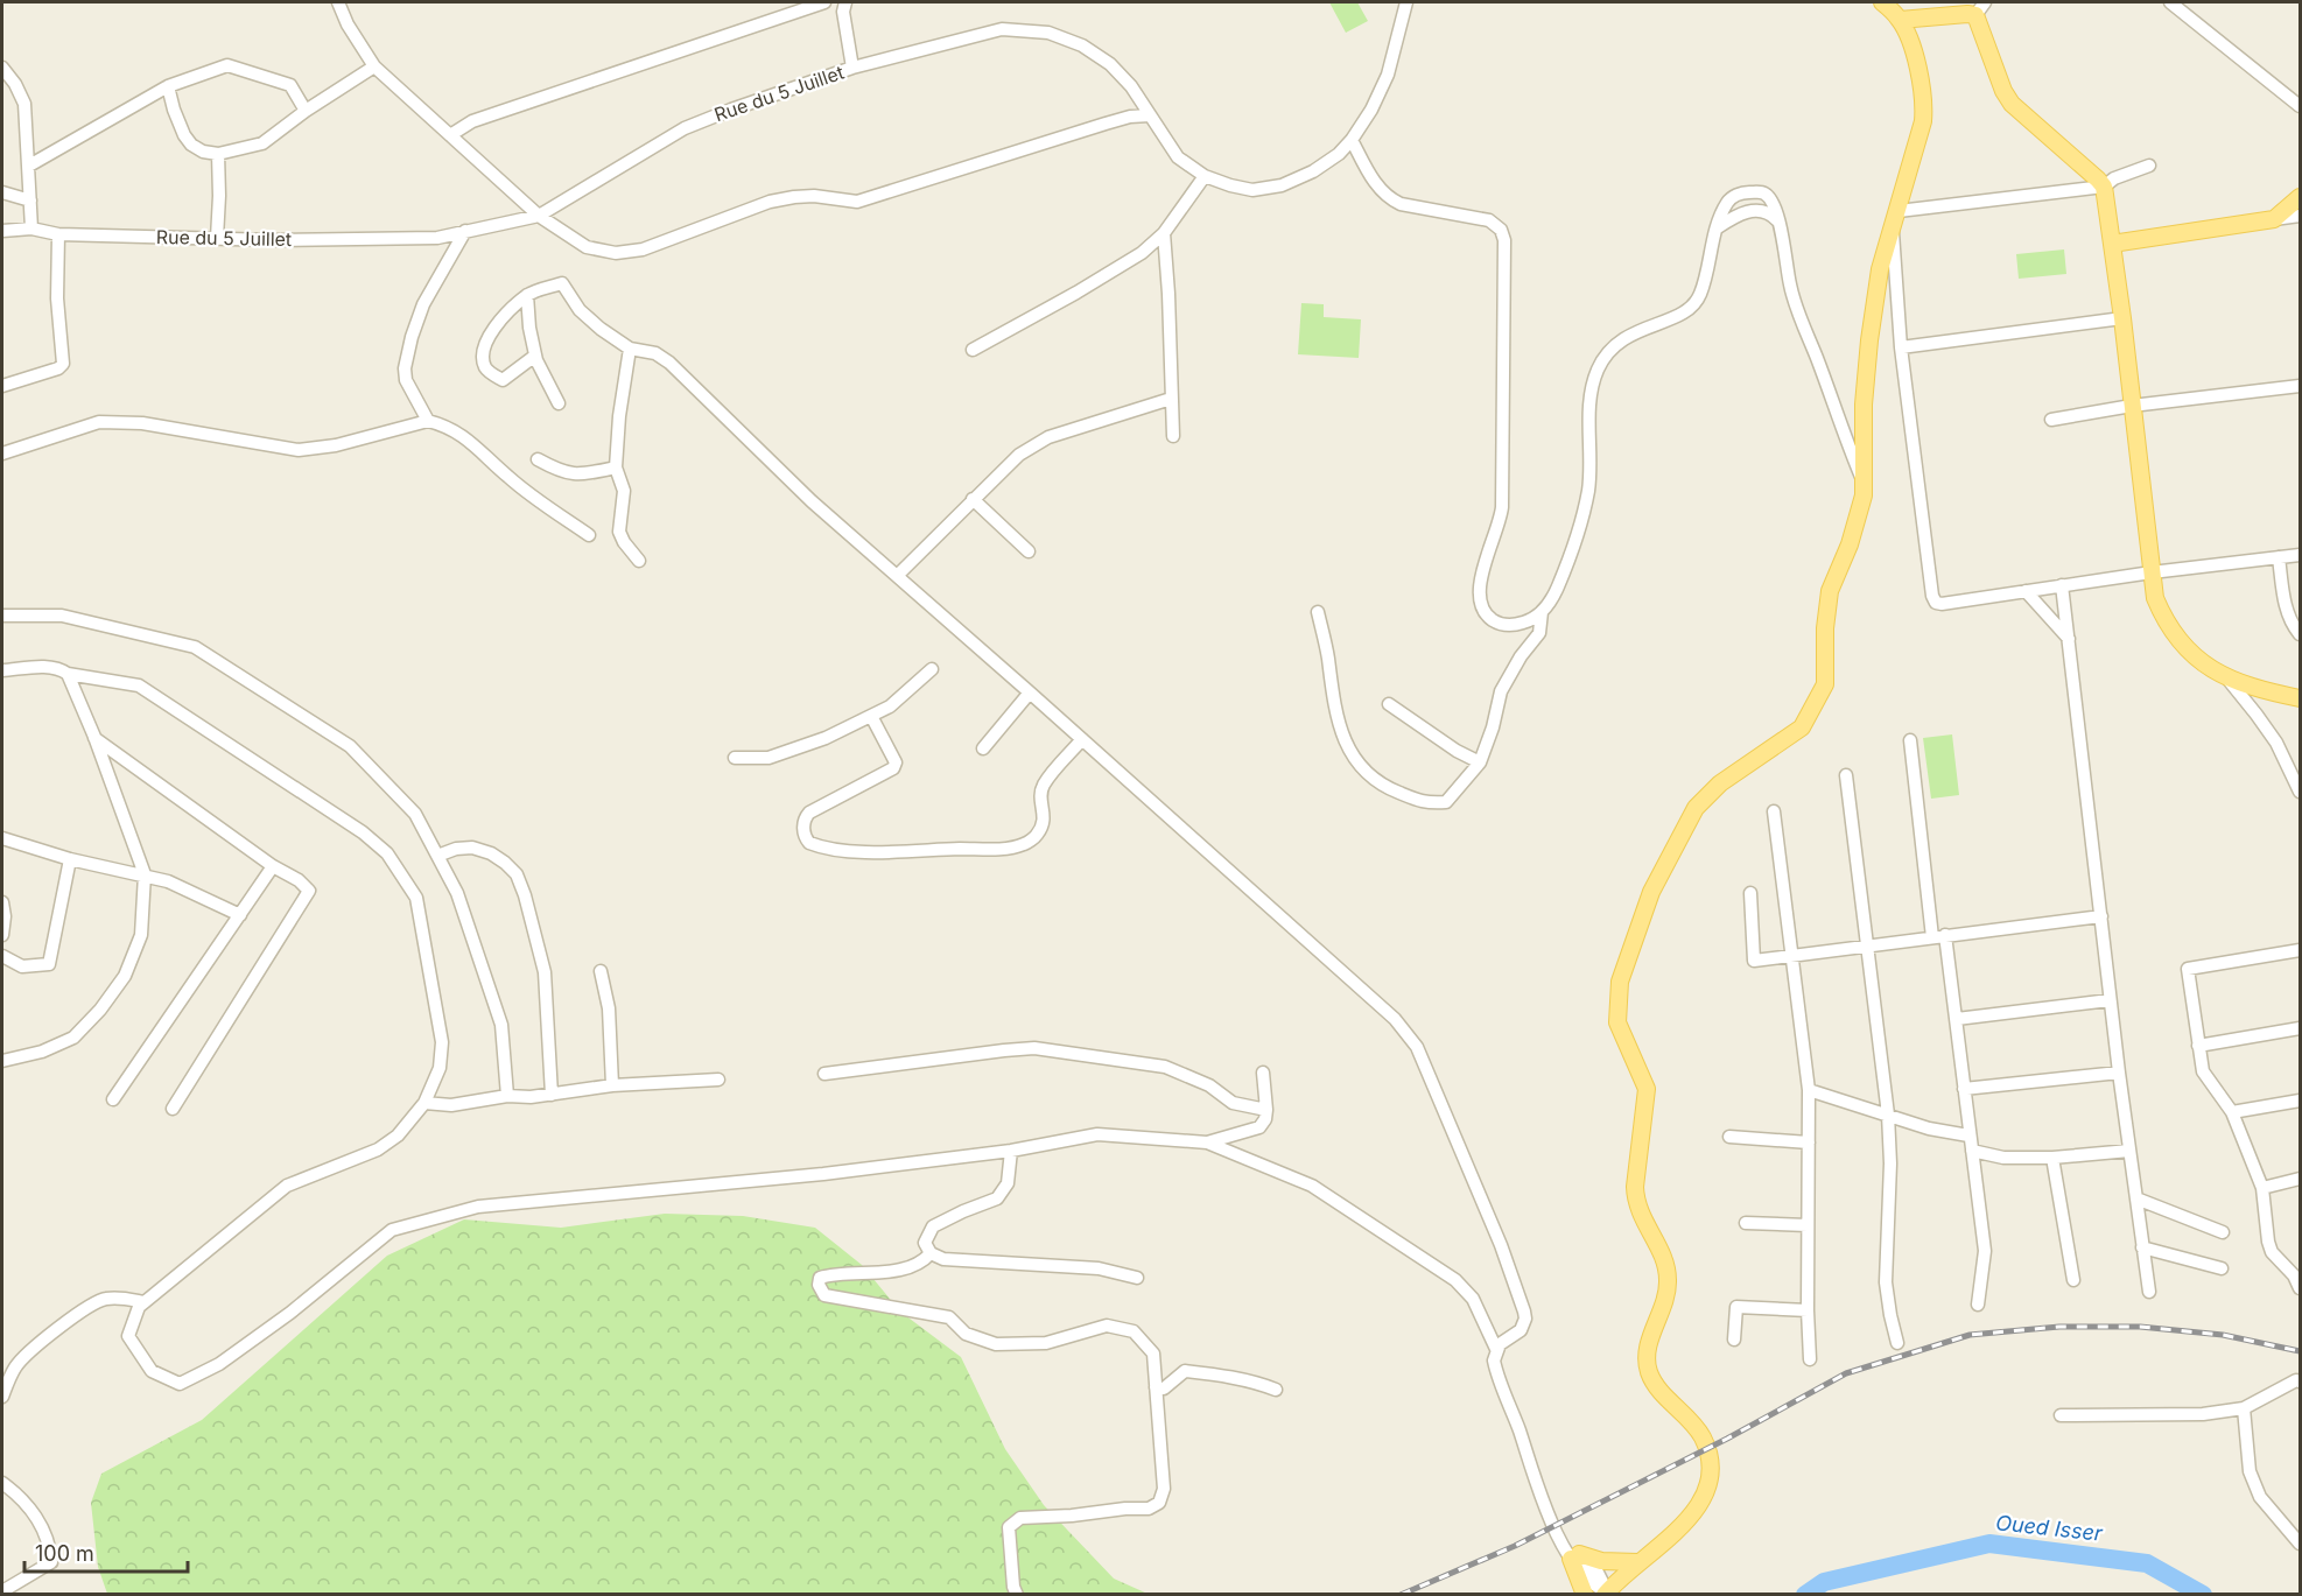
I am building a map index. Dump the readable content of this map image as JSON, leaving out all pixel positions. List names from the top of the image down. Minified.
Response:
{"streets":{"street":["Rue du 5 Juillet"]},"water":["Oued Isser"],"scale_bar":"100 m"}
